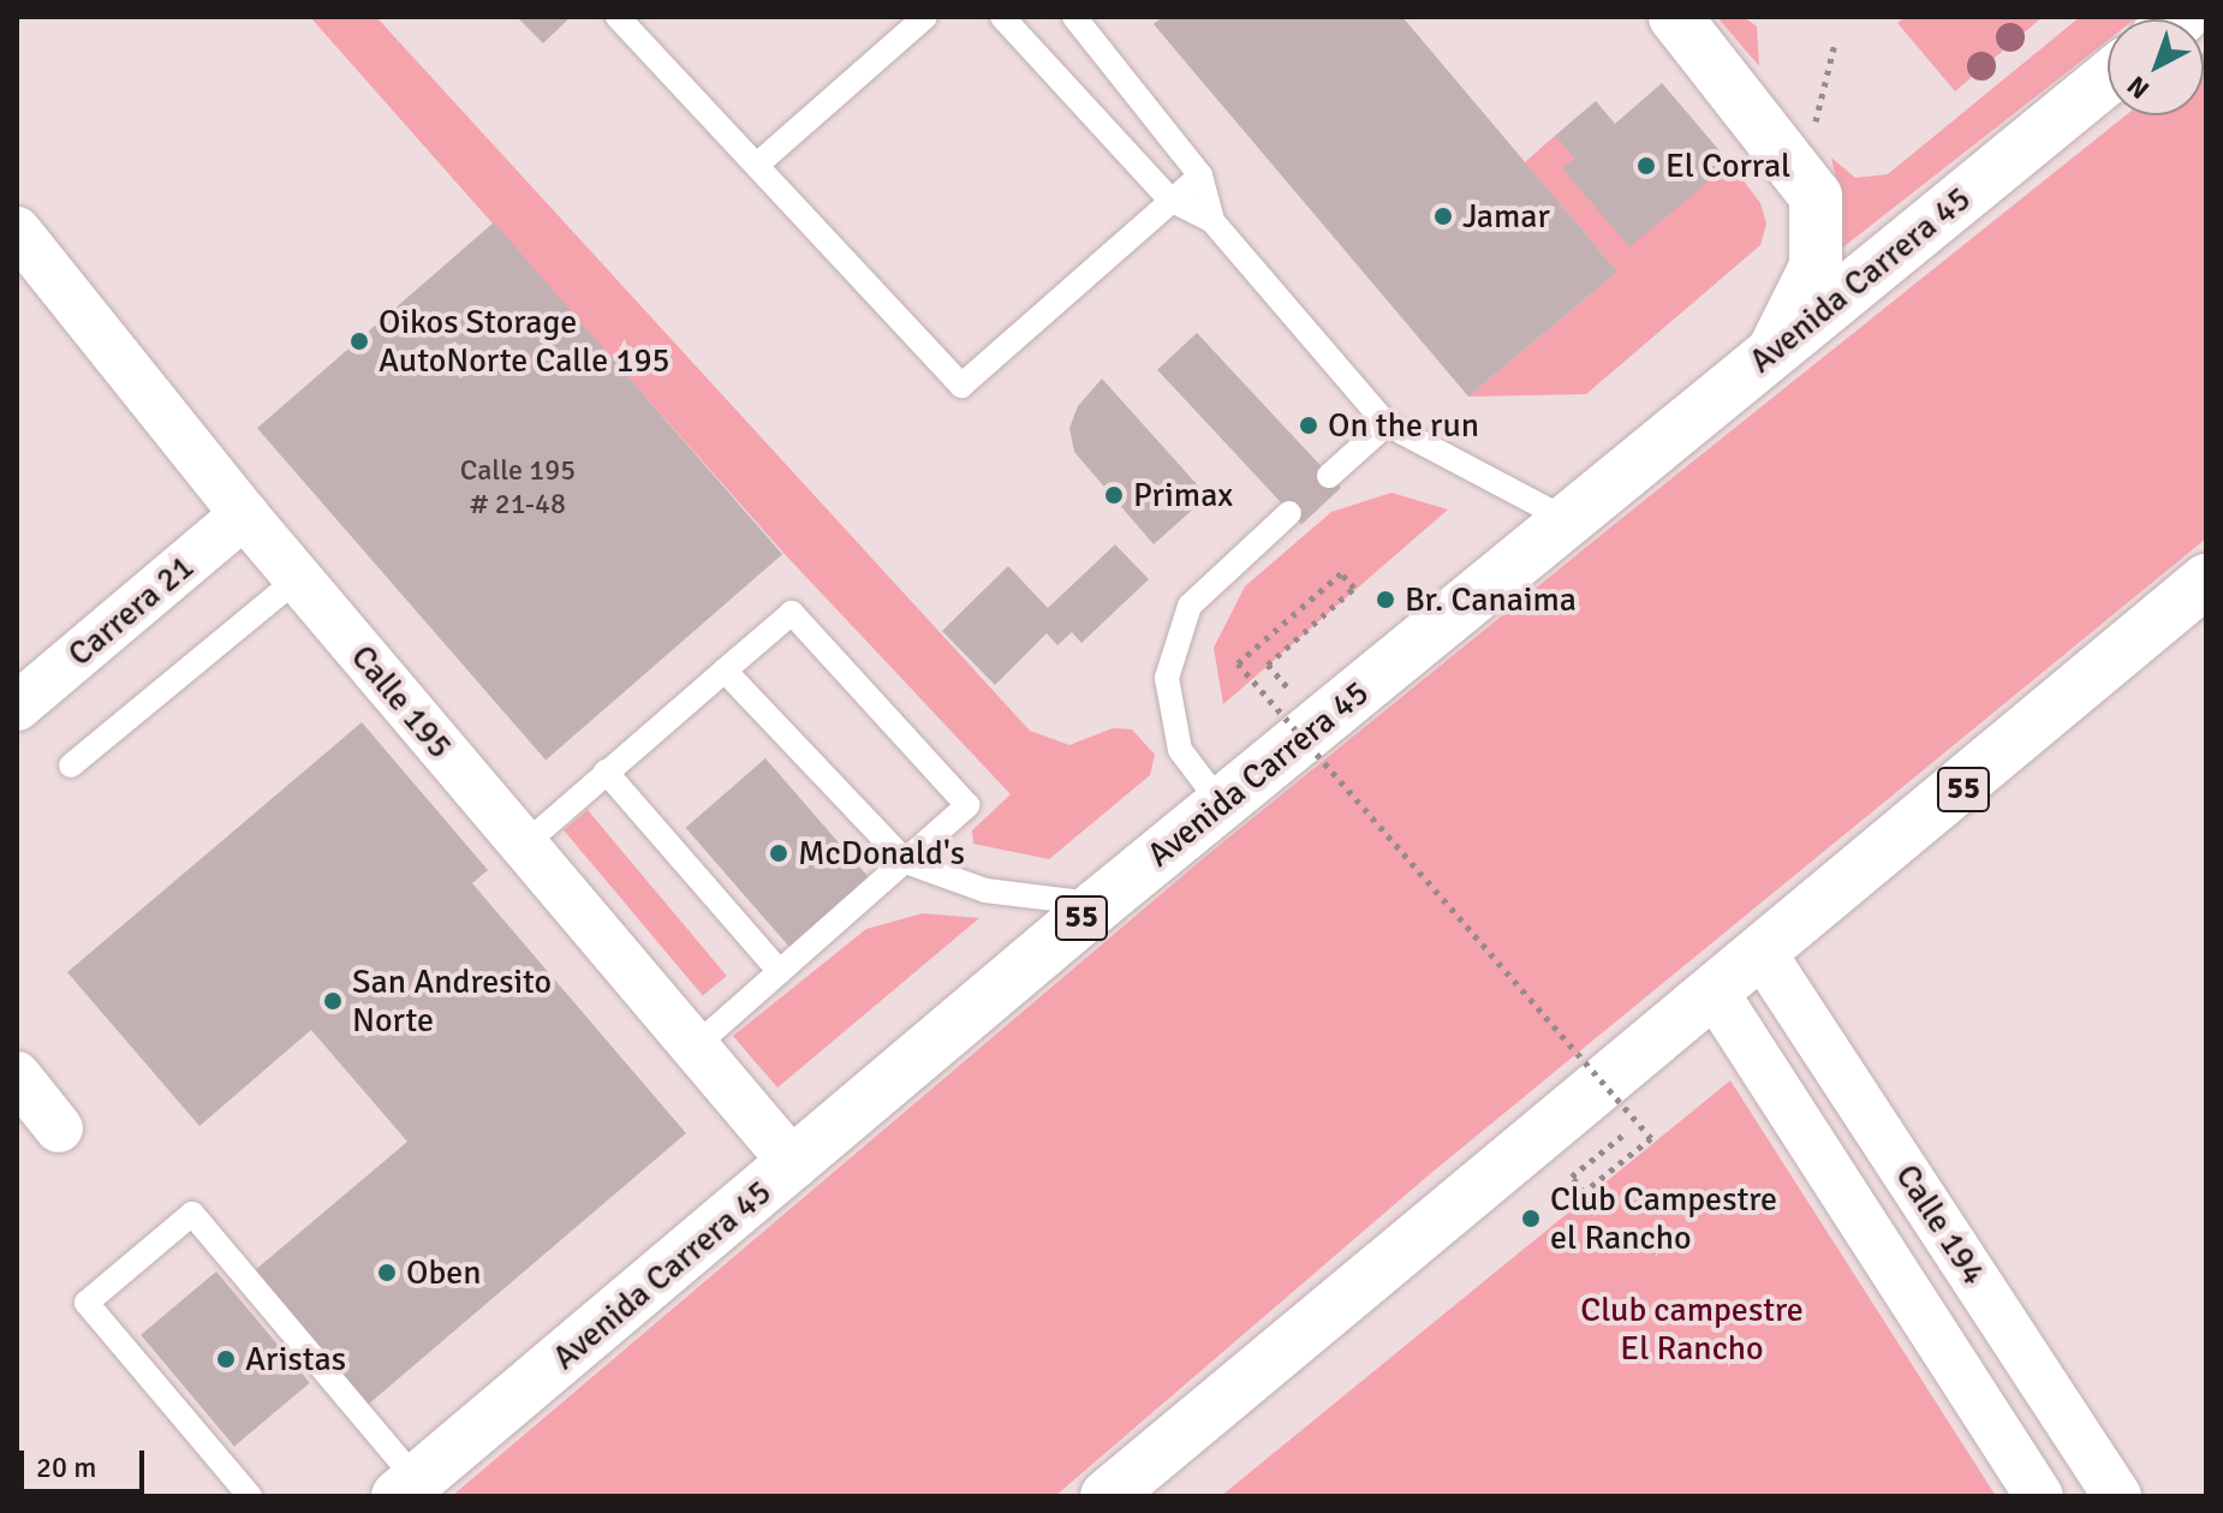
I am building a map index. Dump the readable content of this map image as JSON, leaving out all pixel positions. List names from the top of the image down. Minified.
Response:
{"streets":{"main road":["Avenida Carrera 45","55"],"street":["Carrera 21","Calle 195","Calle 194"]},"crossings":[["Avenida Carrera 45","Calle 195"],["Carrera 21","Calle 195"],["55","Calle 194"]],"parks":["Club campestre El Rancho"],"places":["El Corral","Jamar","Oikos Storage AutoNorte Calle 195","On the run","Primax","Br. Canaima","McDonald's","San Andresito Norte","Club Campestre el Rancho","Oben","Aristas"],"house_numbers":["Calle 195 # 21-48"],"scale_bar":"20 m","north":"bottom left"}
